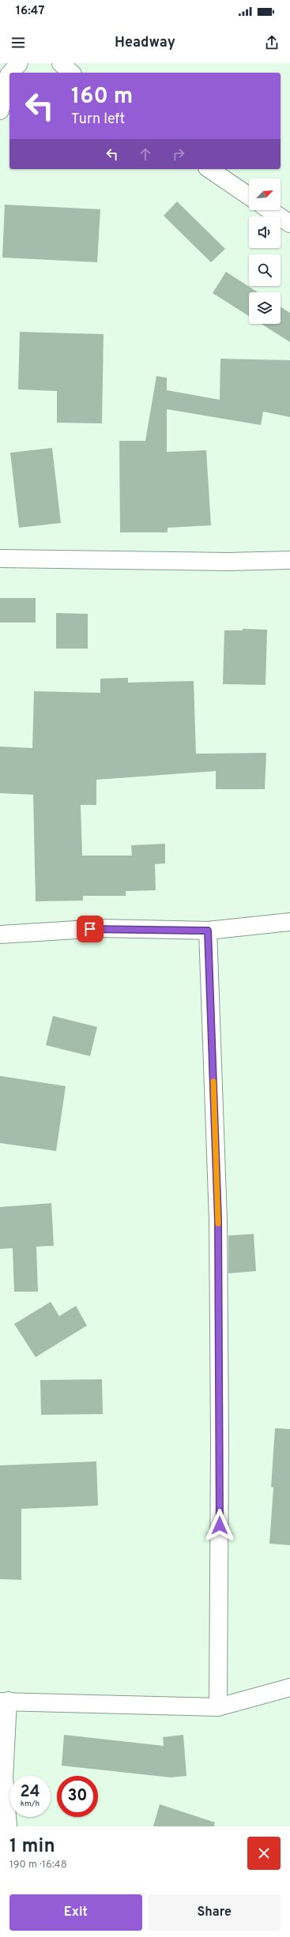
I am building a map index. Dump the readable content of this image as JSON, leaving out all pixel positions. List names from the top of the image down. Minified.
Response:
{"north":"top right","page":{"status":"16:47","header":"Headway","turn":["160 m","Turn left"],"speed":"24 km/h","limit":"30","heading":["1 min","190 m · 16:48"],"buttons":["Exit","Share"]}}
